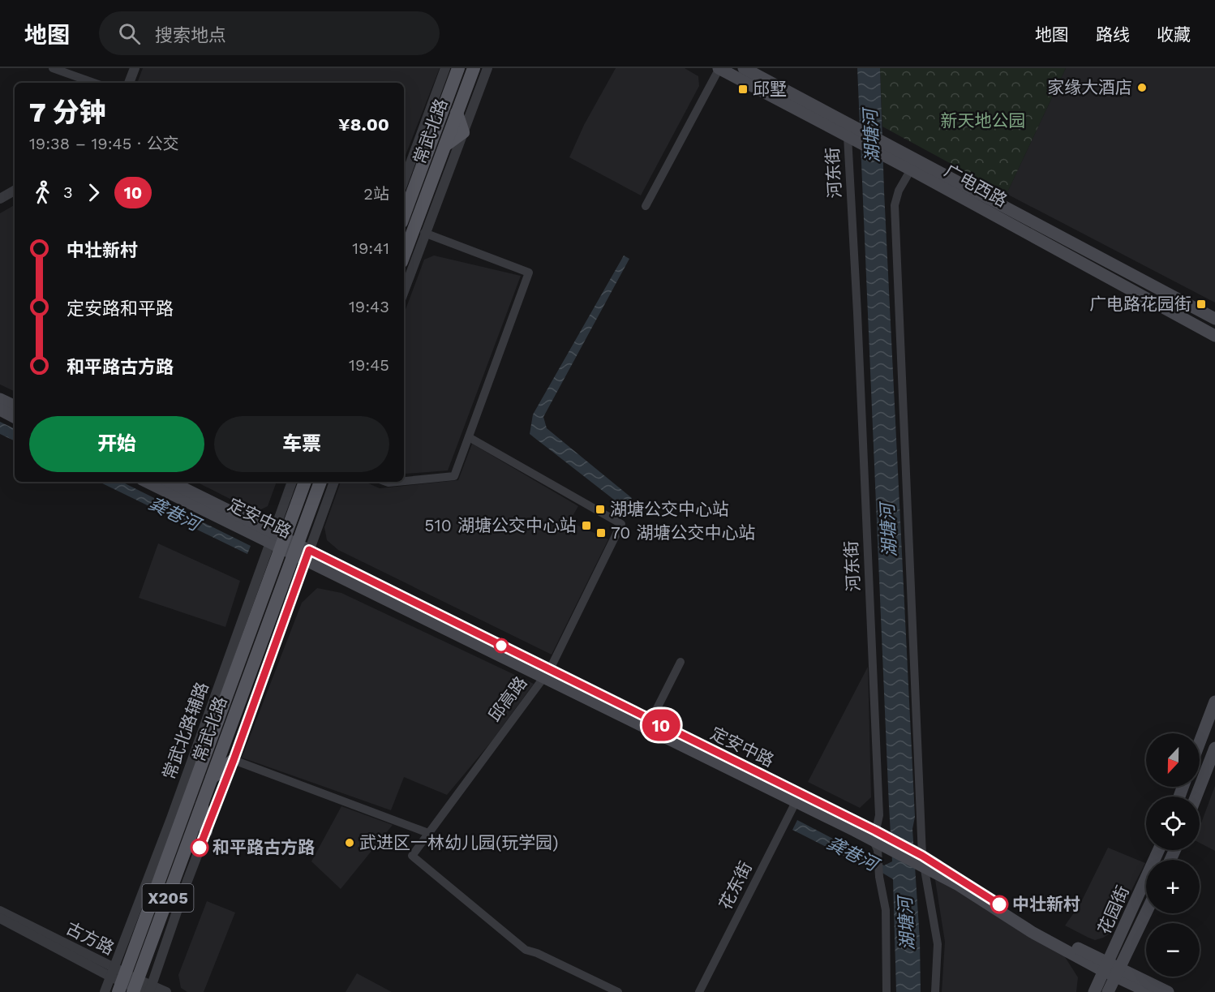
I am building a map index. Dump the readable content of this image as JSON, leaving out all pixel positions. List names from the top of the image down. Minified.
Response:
{"streets":{"main road":["常武北路","广电西路","定安中路","X205","花园街"],"street":["河东街","邱高路","常武北路辅路","花东街","古方路"]},"crossings":[["常武北路","定安中路"],["常武北路","常武北路辅路"],["常武北路","古方路"],["河东街","广电西路"],["河东街","定安中路"],["定安中路","邱高路"],["定安中路","常武北路辅路"],["定安中路","花东街"],["常武北路辅路","古方路"]],"water":["湖塘河","龚巷河"],"parks":["新天地公园"],"places":{"other":["家缘大酒店","武进区一林幼儿园(玩学园)","和平路古方路","中壮新村"],"transit":["邱墅","广电路花园街","湖塘公交中心站","510 湖塘公交中心站","70 湖塘公交中心站"]},"lines":["bus line 10"],"north":"bottom","page":{"header":"地图","search":"搜索地点","nav":["地图","路线","收藏"],"on_map":"10","heading":["7 分钟","19:38 – 19:45 · 公交","¥8.00"],"legs":["3","10","2站"],"list":[{"name":"中壮新村","value":"19:41"},{"name":"定安路和平路","value":"19:43"},{"name":"和平路古方路","value":"19:45"}],"buttons":["开始","车票"],"map_buttons":["+","−"]}}
